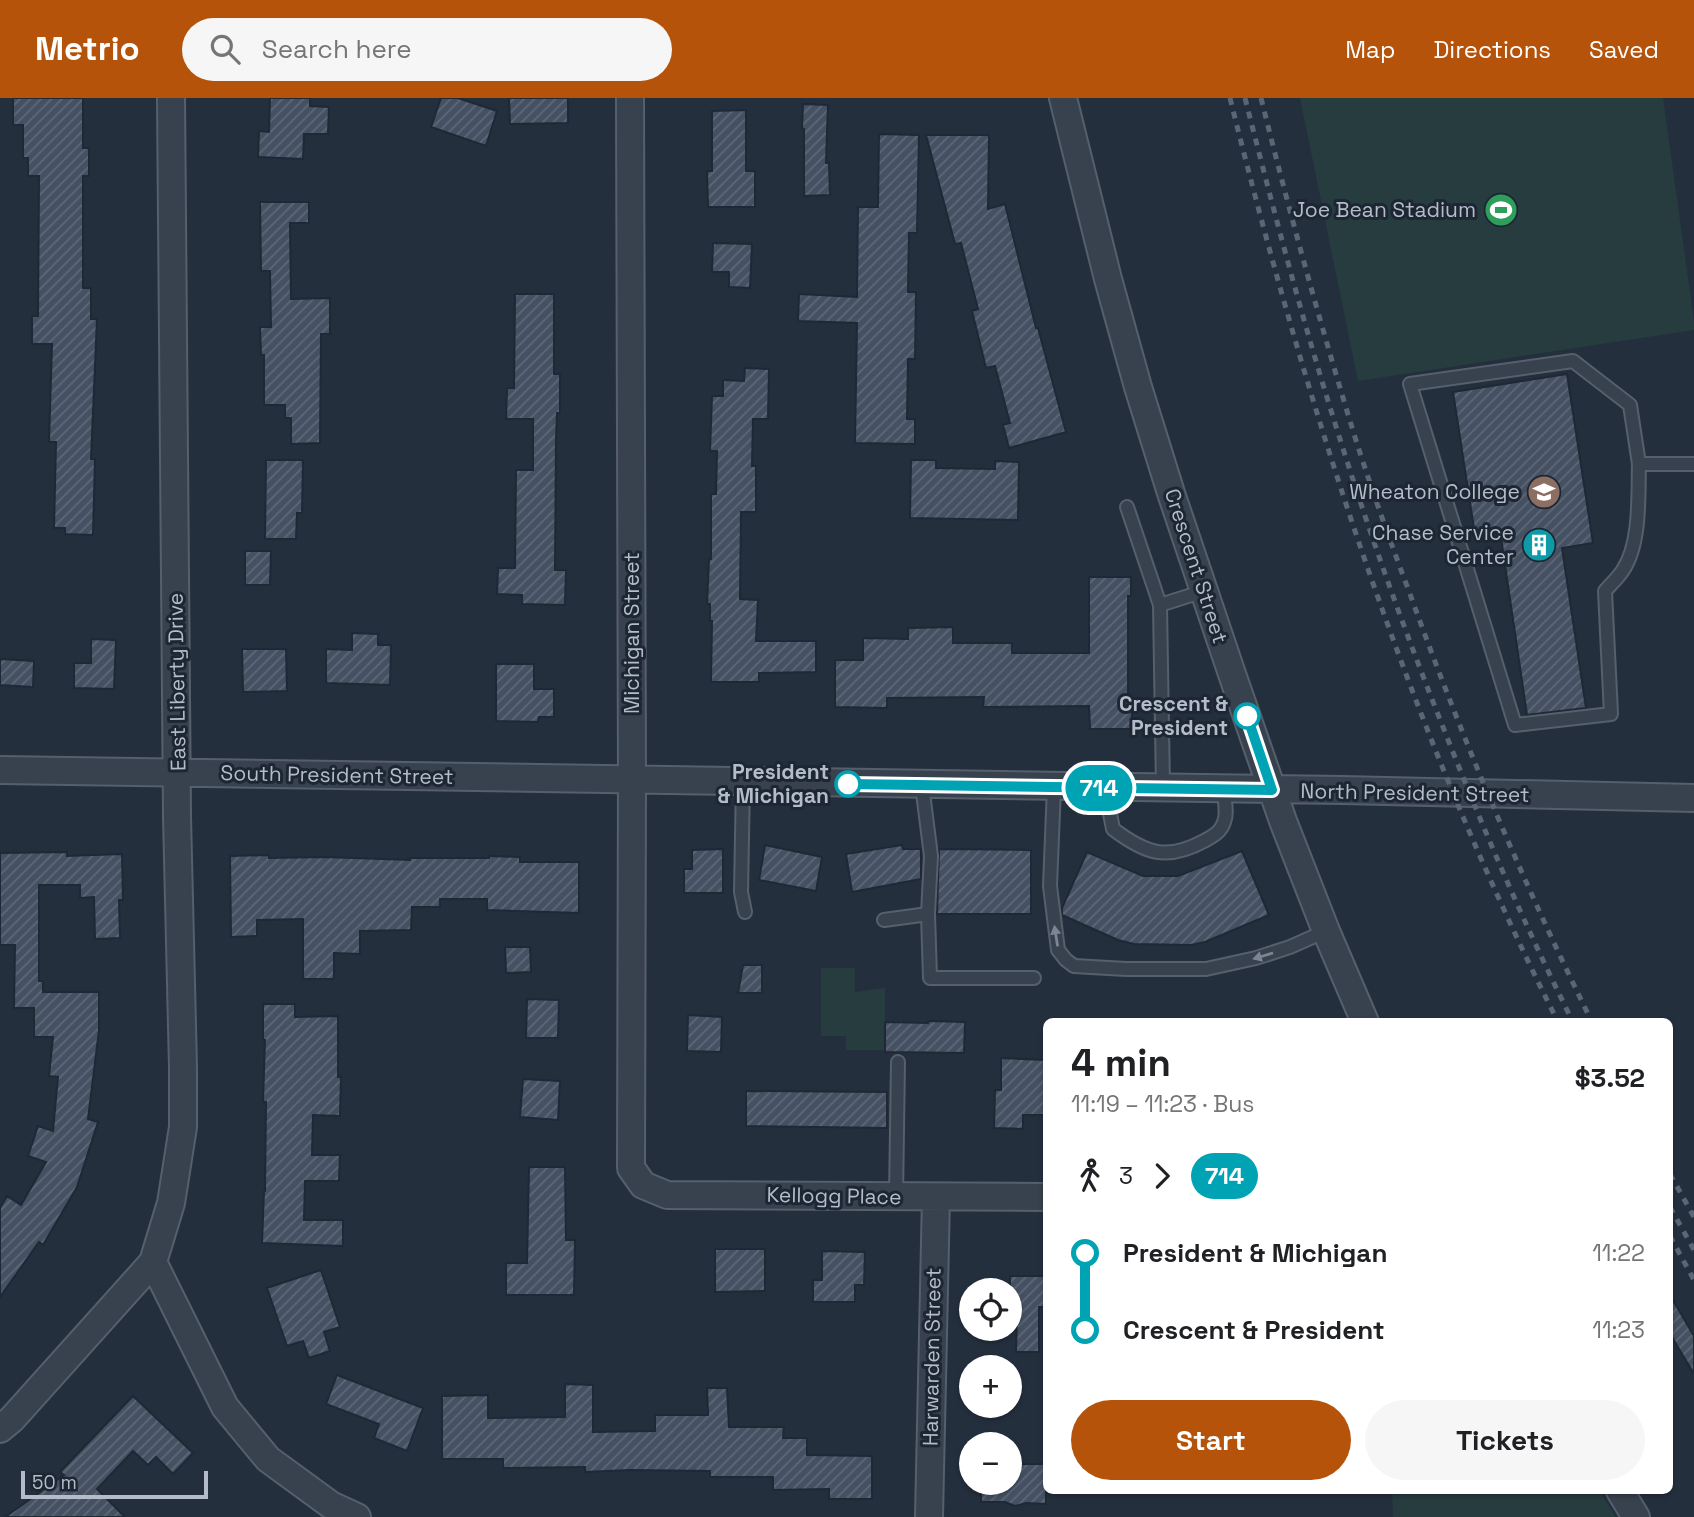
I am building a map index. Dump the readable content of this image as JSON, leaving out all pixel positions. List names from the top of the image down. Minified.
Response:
{"streets":{"street":["Crescent Street","Michigan Street","East Liberty Drive","South President Street","North President Street","Kellogg Place","Harwarden Street"]},"crossings":[["Crescent Street","North President Street"],["Michigan Street","South President Street"],["Michigan Street","North President Street"],["Michigan Street","Kellogg Place"],["East Liberty Drive","South President Street"],["South President Street","North President Street"],["Kellogg Place","Harwarden Street"]],"places":{"sports":["Joe Bean Stadium"],"school or university":["Wheaton College"],"building":["Chase Service Center"],"other":["Crescent & President","President & Michigan"]},"lines":["bus line 714"],"scale_bar":"50 m","page":{"header":"Metrio","search":"Search here","nav":["Map","Directions","Saved"],"on_map":"714","heading":["4 min","11:19 – 11:23 · Bus","$3.52"],"legs":["3","714"],"list":[{"name":"President & Michigan","value":"11:22"},{"name":"Crescent & President","value":"11:23"}],"map_buttons":["+","−"],"buttons":["Start","Tickets"],"scale":"50 m"}}
